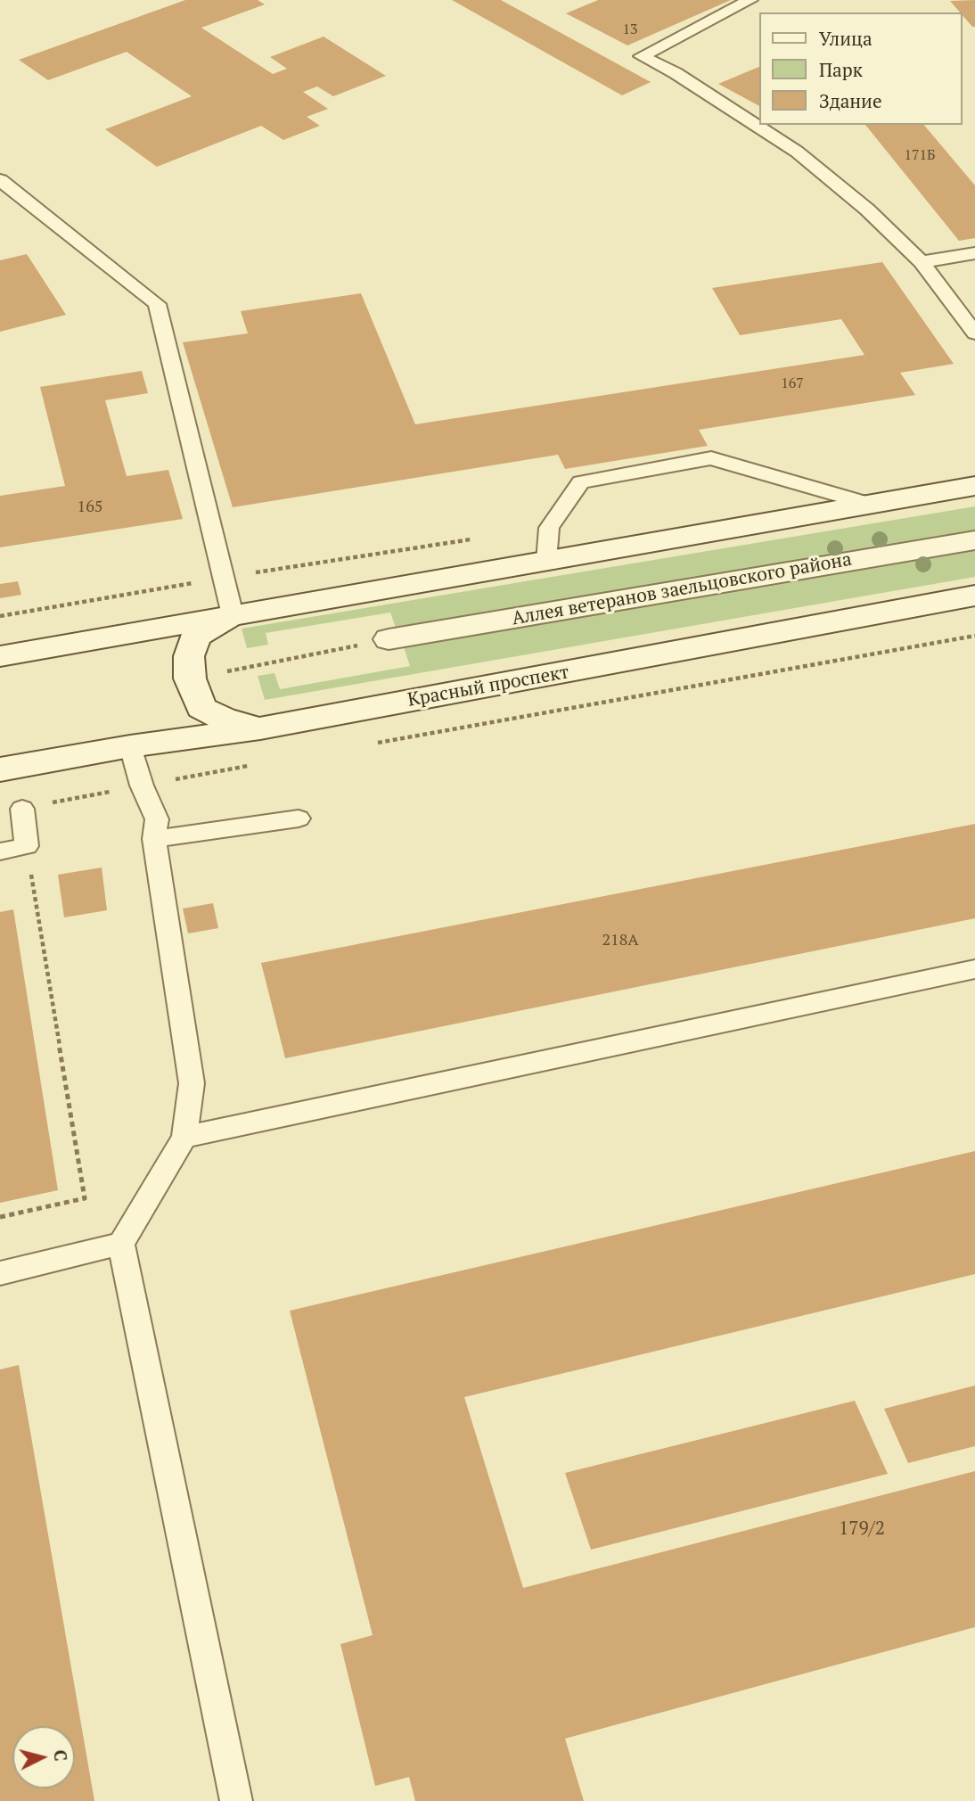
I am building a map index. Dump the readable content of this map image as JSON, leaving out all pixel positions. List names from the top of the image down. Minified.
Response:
{"streets":{"main road":["Аллея ветеранов заельцовского района","Красный проспект"]},"house_numbers":["13","171Б","167","165","218А","179/2"],"legend":["Улица","Парк","Здание"],"north":"right"}
